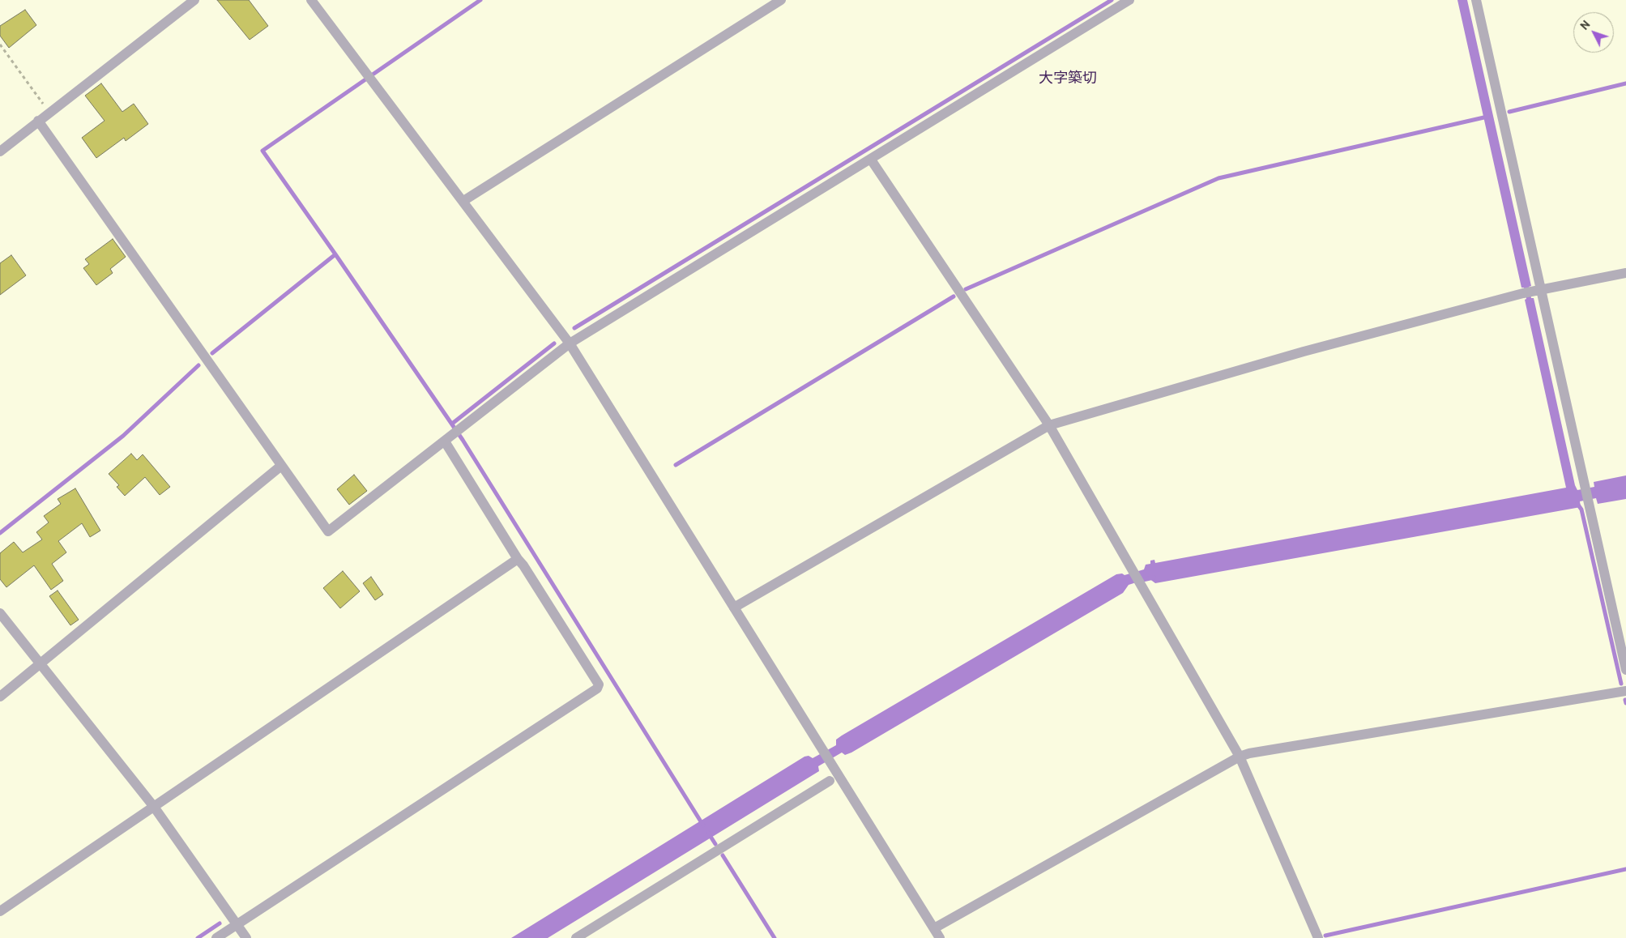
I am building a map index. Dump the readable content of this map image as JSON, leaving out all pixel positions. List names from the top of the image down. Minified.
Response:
{"districts":["大字築切"],"north":"top left"}
